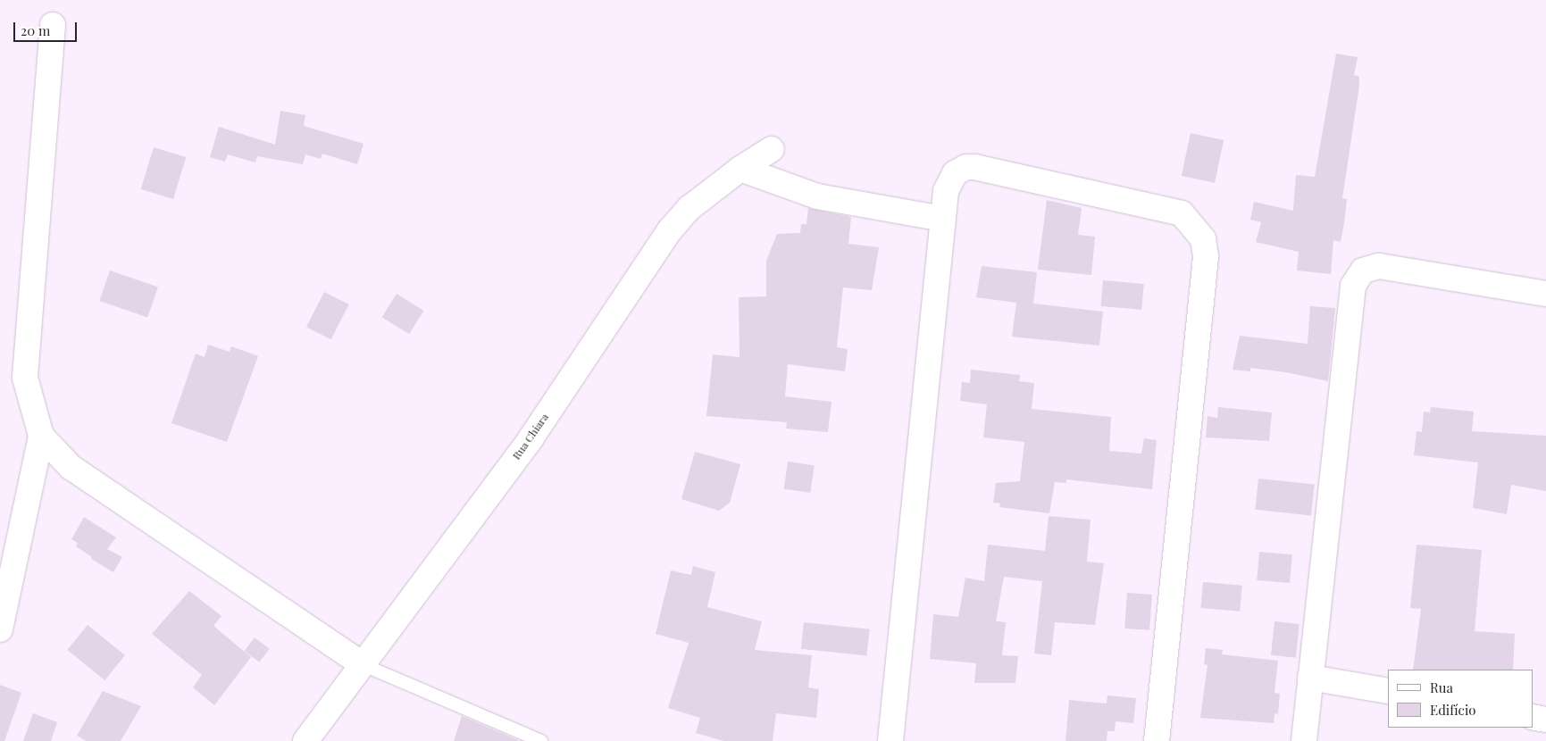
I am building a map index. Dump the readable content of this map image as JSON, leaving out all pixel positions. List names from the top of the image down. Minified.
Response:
{"streets":{"street":["Rua Chiara"]},"legend":["Rua","Edifício"],"scale_bar":"20 m"}
